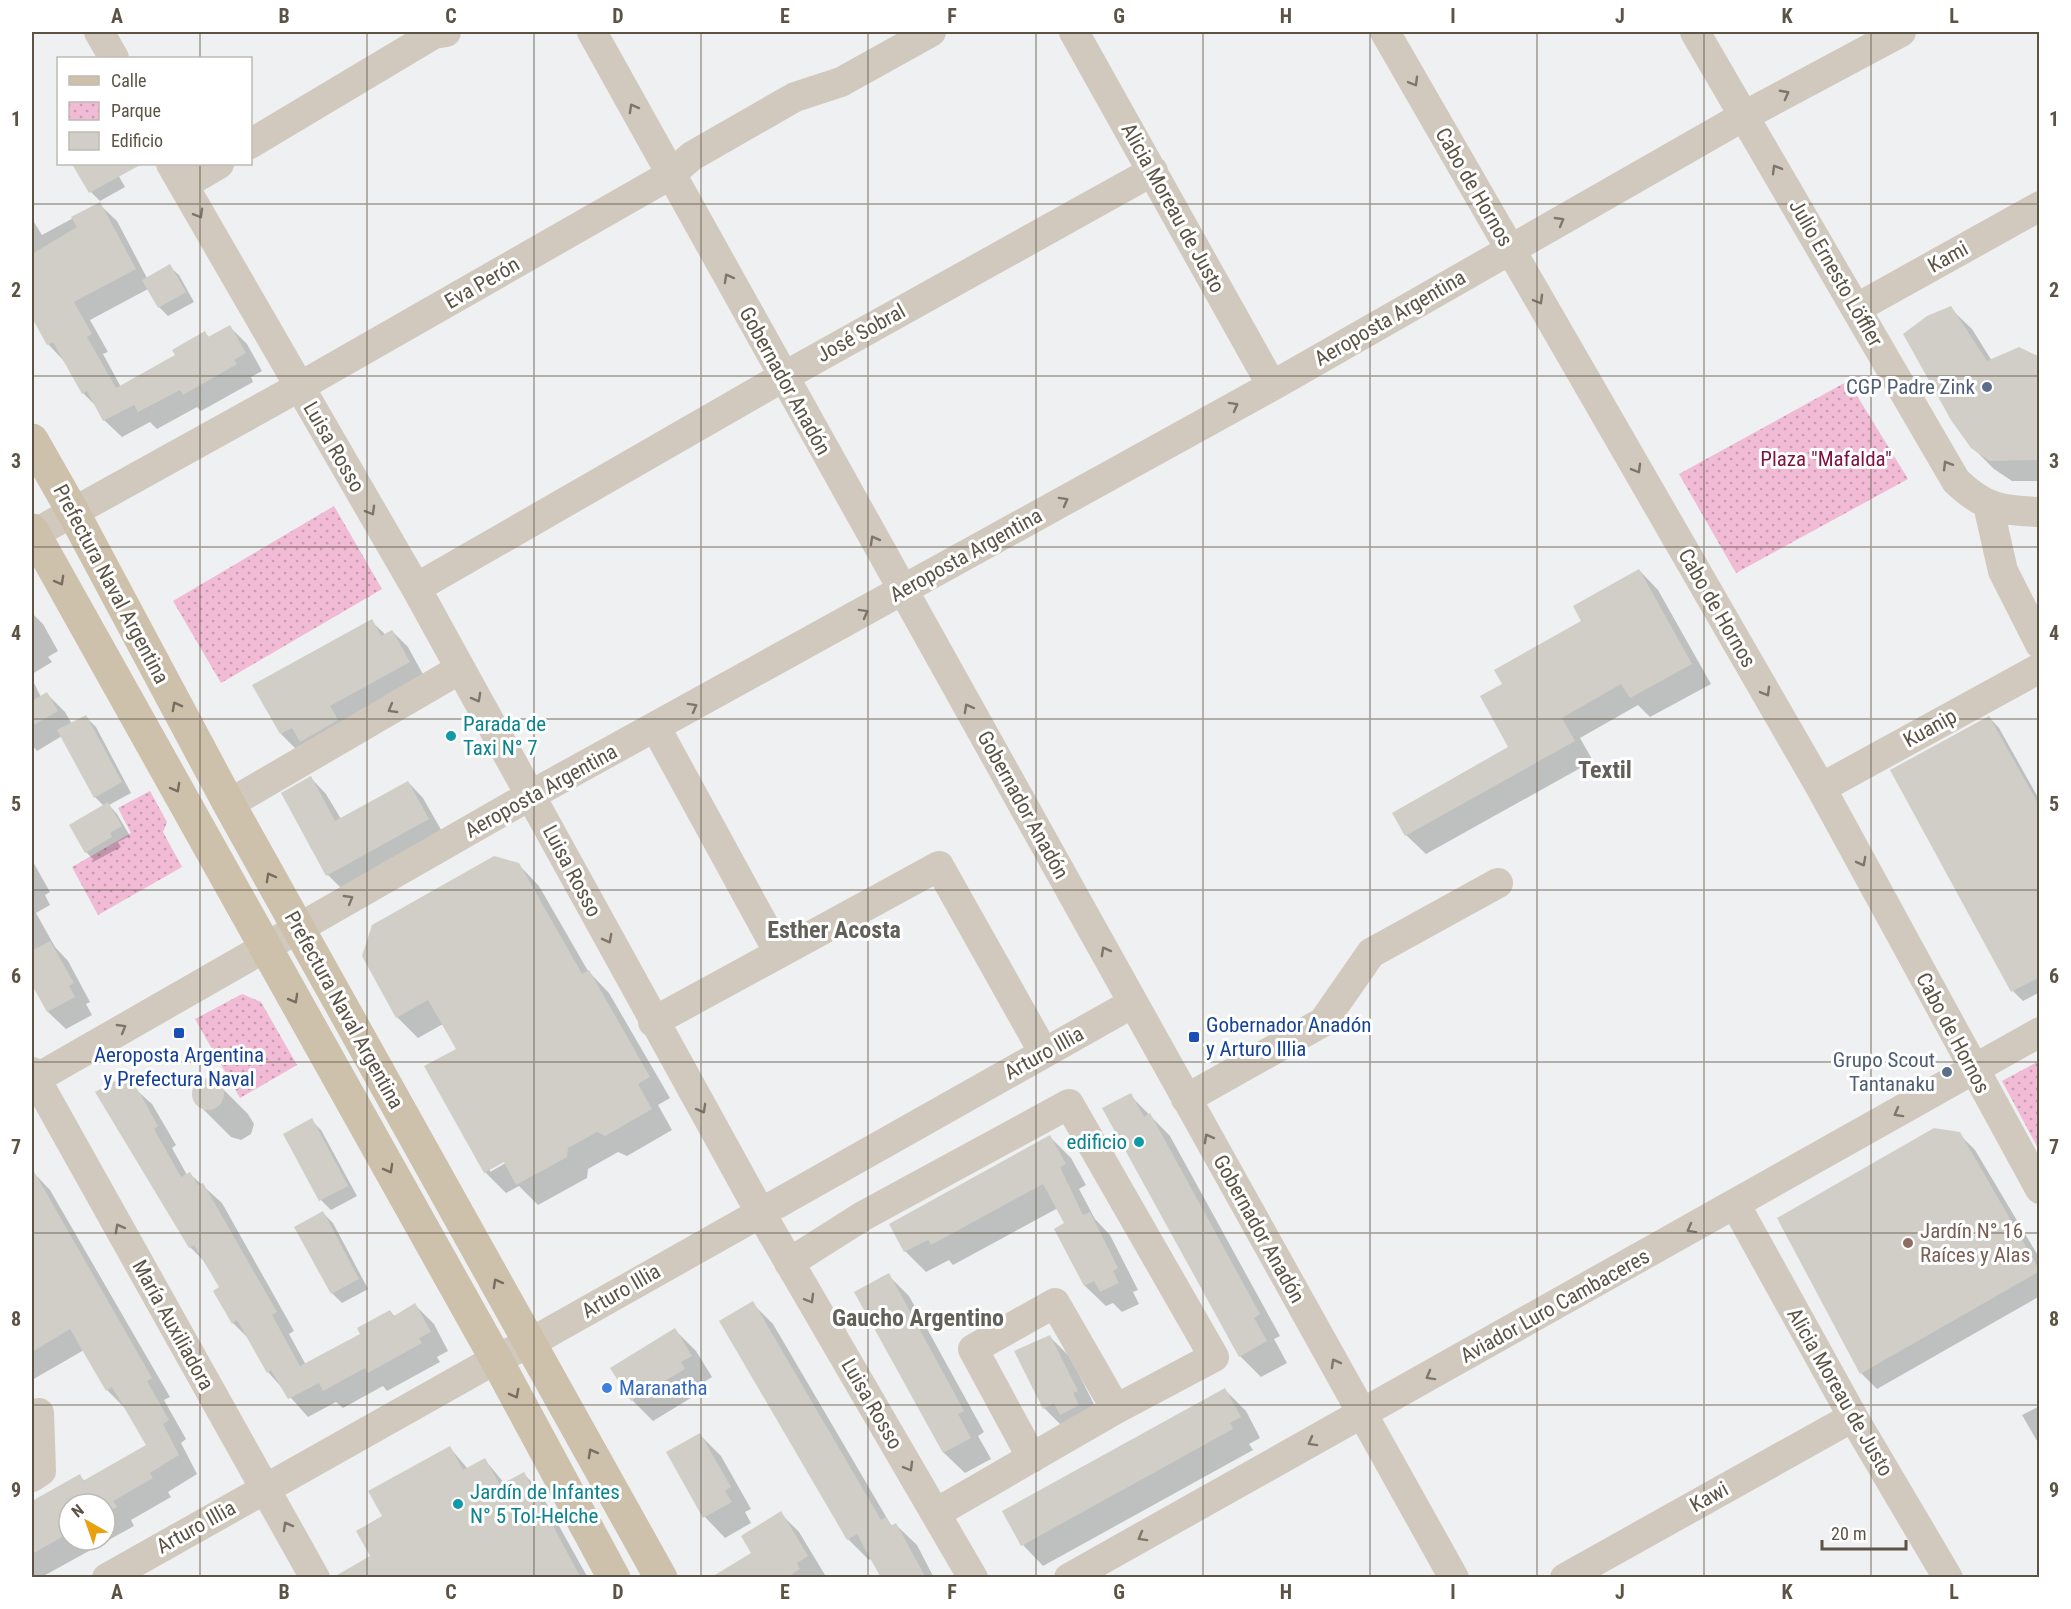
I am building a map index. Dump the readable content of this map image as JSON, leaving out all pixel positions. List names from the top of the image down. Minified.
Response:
{"streets":{"main road":["Prefectura Naval Argentina"],"street":["Cabo de Hornos","Alicia Moreau de Justo","Kami","Julio Ernesto Löffler","Eva Perón","Aeroposta Argentina","José Sobral","Gobernador Anadón","Luisa Rosso","Kuanip","Arturo Illia","Aviador Luro Cambaceres","María Auxiliadora","Kawi"]},"crossings":[["Cabo de Hornos","Aeroposta Argentina"],["Cabo de Hornos","Kuanip"],["Cabo de Hornos","Aviador Luro Cambaceres"],["Alicia Moreau de Justo","Aeroposta Argentina"],["Alicia Moreau de Justo","José Sobral"],["Alicia Moreau de Justo","Aviador Luro Cambaceres"],["Alicia Moreau de Justo","Kawi"],["Kami","Julio Ernesto Löffler"],["Julio Ernesto Löffler","Aeroposta Argentina"],["Eva Perón","Gobernador Anadón"],["Eva Perón","Luisa Rosso"],["Eva Perón","Prefectura Naval Argentina"],["Aeroposta Argentina","Gobernador Anadón"],["Aeroposta Argentina","Luisa Rosso"],["Aeroposta Argentina","Prefectura Naval Argentina"],["Aeroposta Argentina","María Auxiliadora"],["José Sobral","Gobernador Anadón"],["José Sobral","Luisa Rosso"],["Gobernador Anadón","Arturo Illia"],["Gobernador Anadón","Aviador Luro Cambaceres"],["Luisa Rosso","Arturo Illia"],["Prefectura Naval Argentina","Arturo Illia"],["Arturo Illia","María Auxiliadora"]],"one_way":["Cabo de Hornos","Julio Ernesto Löffler","Aeroposta Argentina","Gobernador Anadón","Luisa Rosso","Aviador Luro Cambaceres","María Auxiliadora"],"districts":["Textil","Esther Acosta","Gaucho Argentino"],"parks":["Plaza \"Mafalda\""],"places":{"other":["CGP Padre Zink","Parada de Taxi N° 7","Grupo Scout Tantanaku","edificio","Jardín N° 16 Raíces y Alas","Maranatha","Jardín de Infantes N° 5 Tol-Helche"],"transit":["Aeroposta Argentina y Prefectura Naval","Gobernador Anadón y Arturo Illia"]},"legend":["Calle","Parque","Edificio"],"scale_bar":"20 m","north":"top left","grid":{"columns":["A","B","C","D","E","F","G","H","I","J","K","L"],"rows":["1","2","3","4","5","6","7","8","9"]}}
